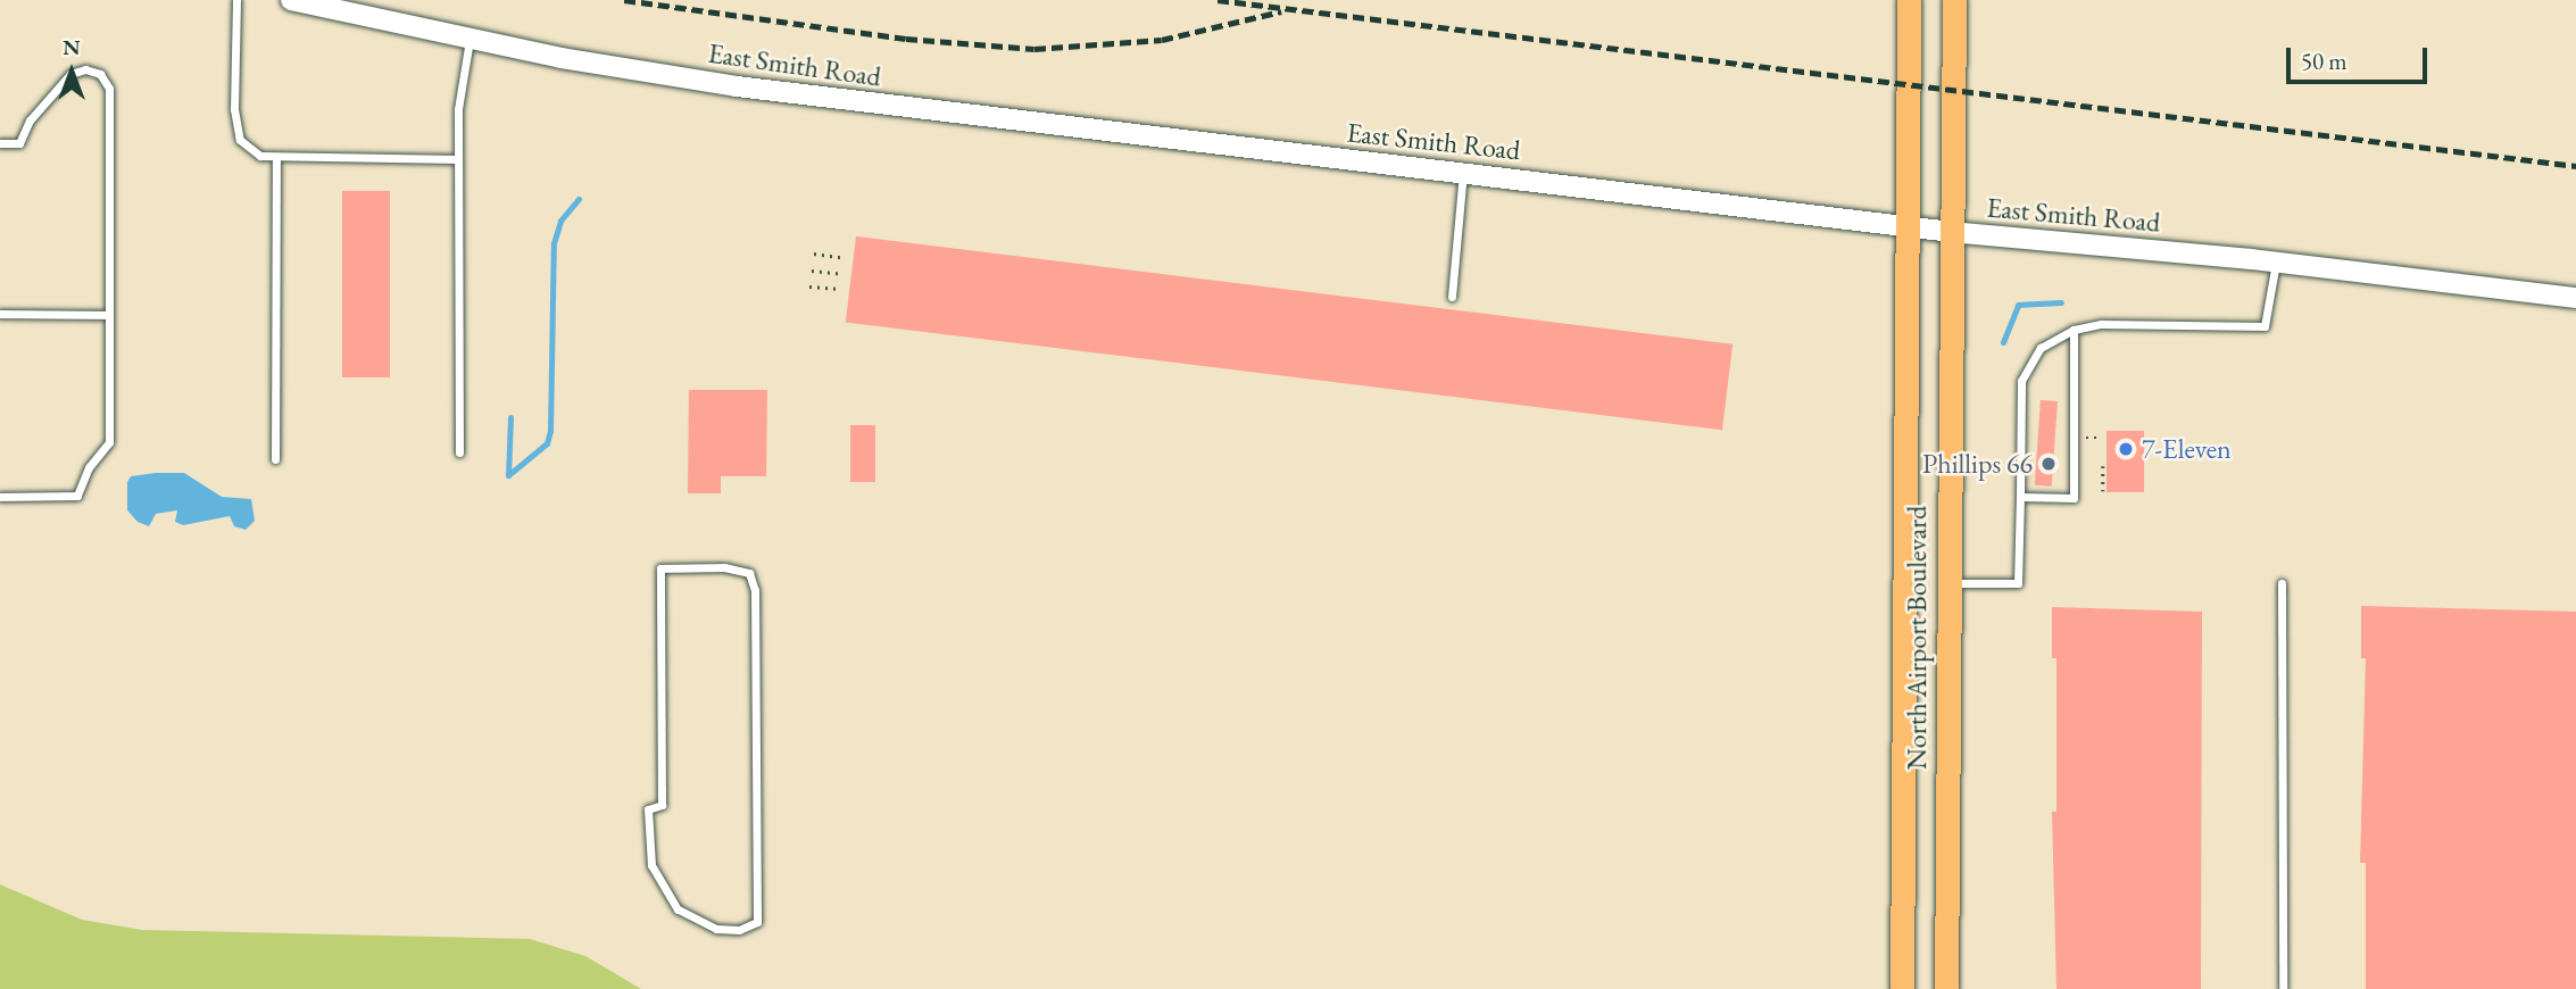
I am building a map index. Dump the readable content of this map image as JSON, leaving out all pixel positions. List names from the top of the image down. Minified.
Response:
{"streets":{"main road":["North Airport Boulevard"],"street":["East Smith Road"]},"crossings":[["East Smith Road","North Airport Boulevard"]],"places":["7-Eleven","Phillips 66"],"scale_bar":"50 m","north":"top"}
